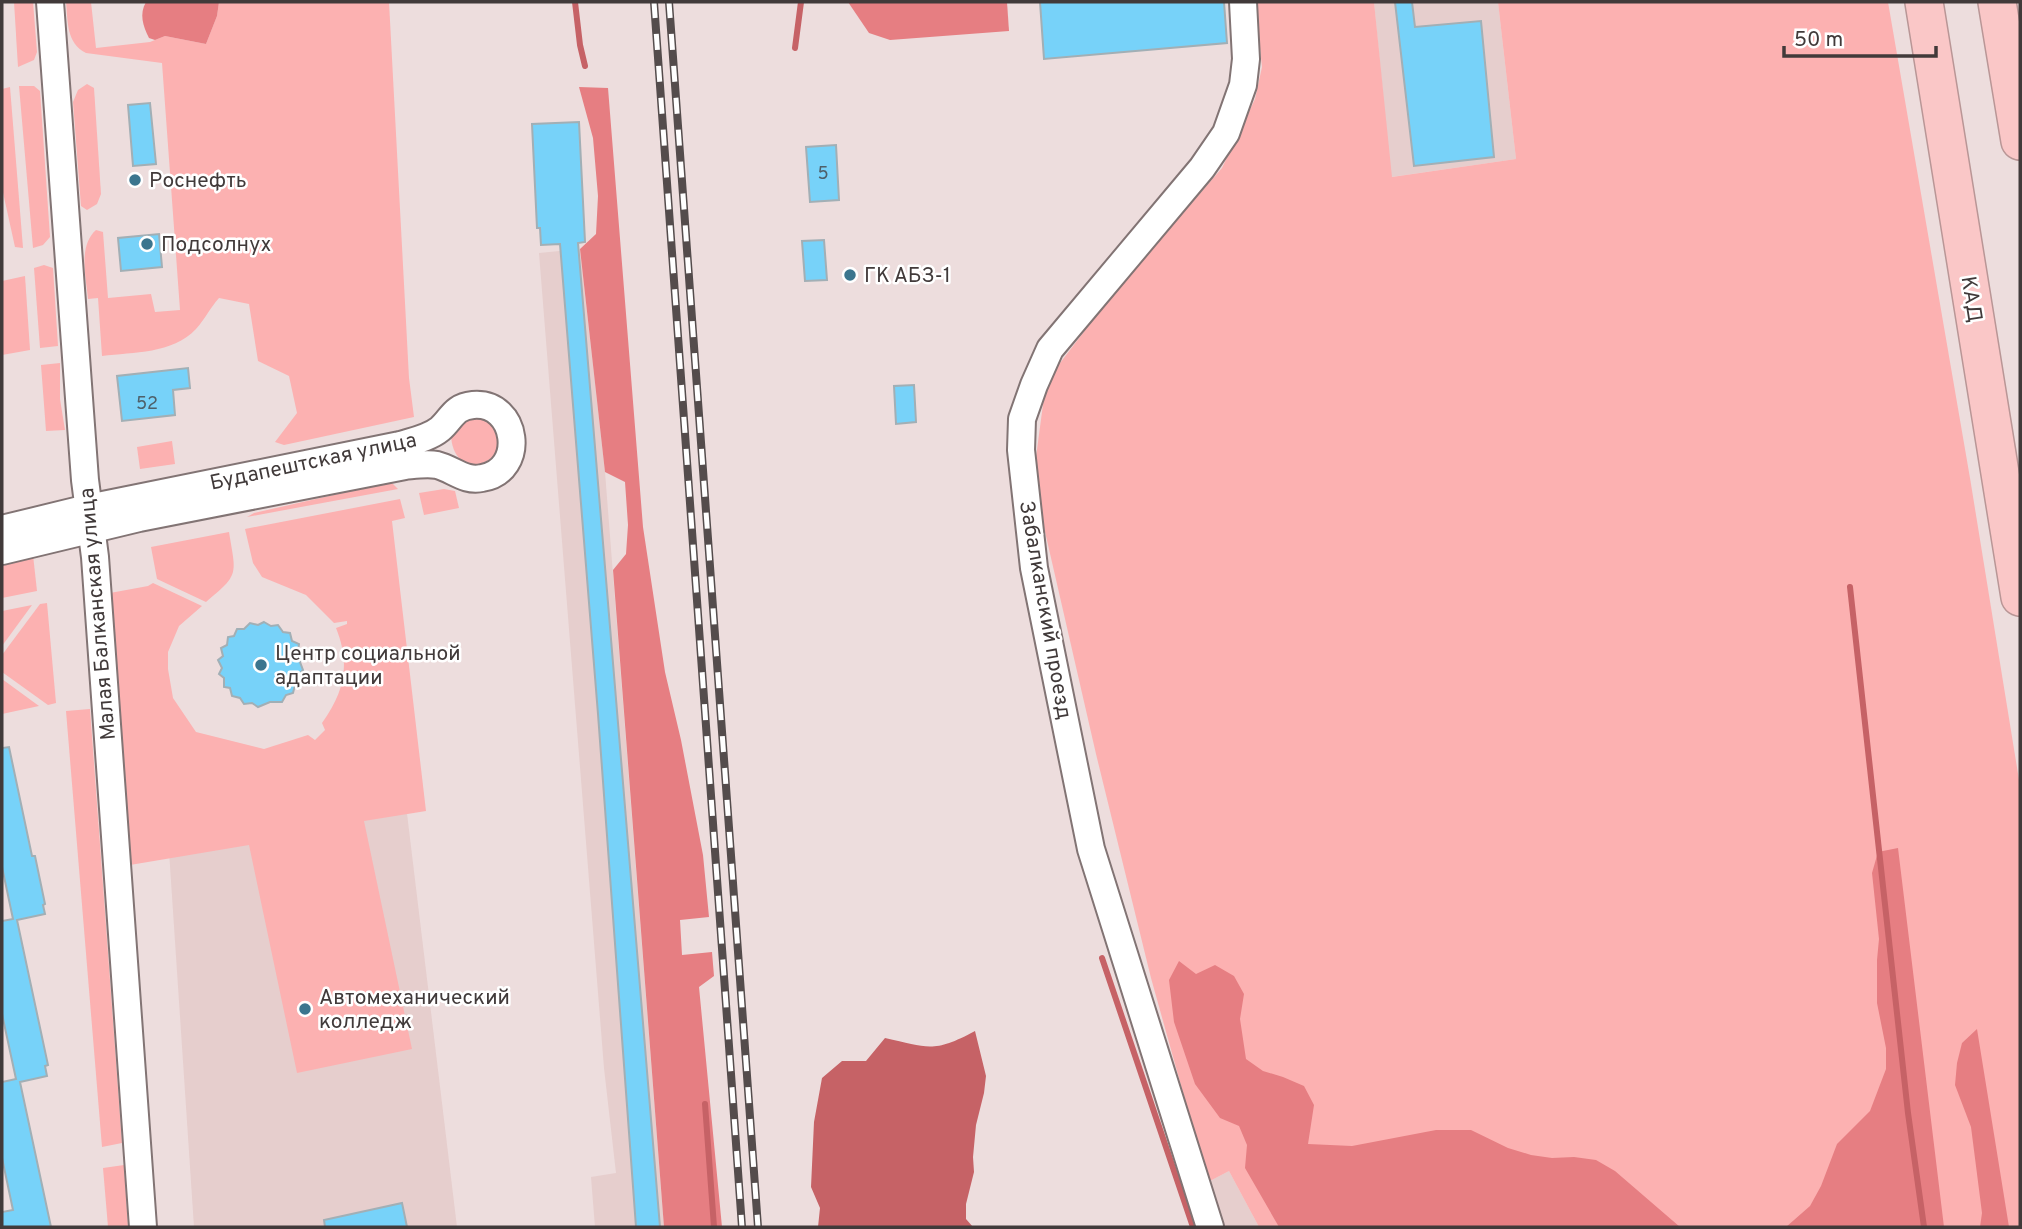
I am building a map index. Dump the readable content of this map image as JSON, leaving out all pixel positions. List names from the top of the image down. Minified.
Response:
{"streets":{"highway":["КАД"],"street":["Будапештская улица","Забалканский проезд","Малая Балканская улица"]},"crossings":[["Будапештская улица","Малая Балканская улица"]],"places":["Роснефть","Подсолнух","ГК АБЗ-1","Центр социальной адаптации","Автомеханический колледж"],"house_numbers":["5","52"],"scale_bar":"50 m"}
